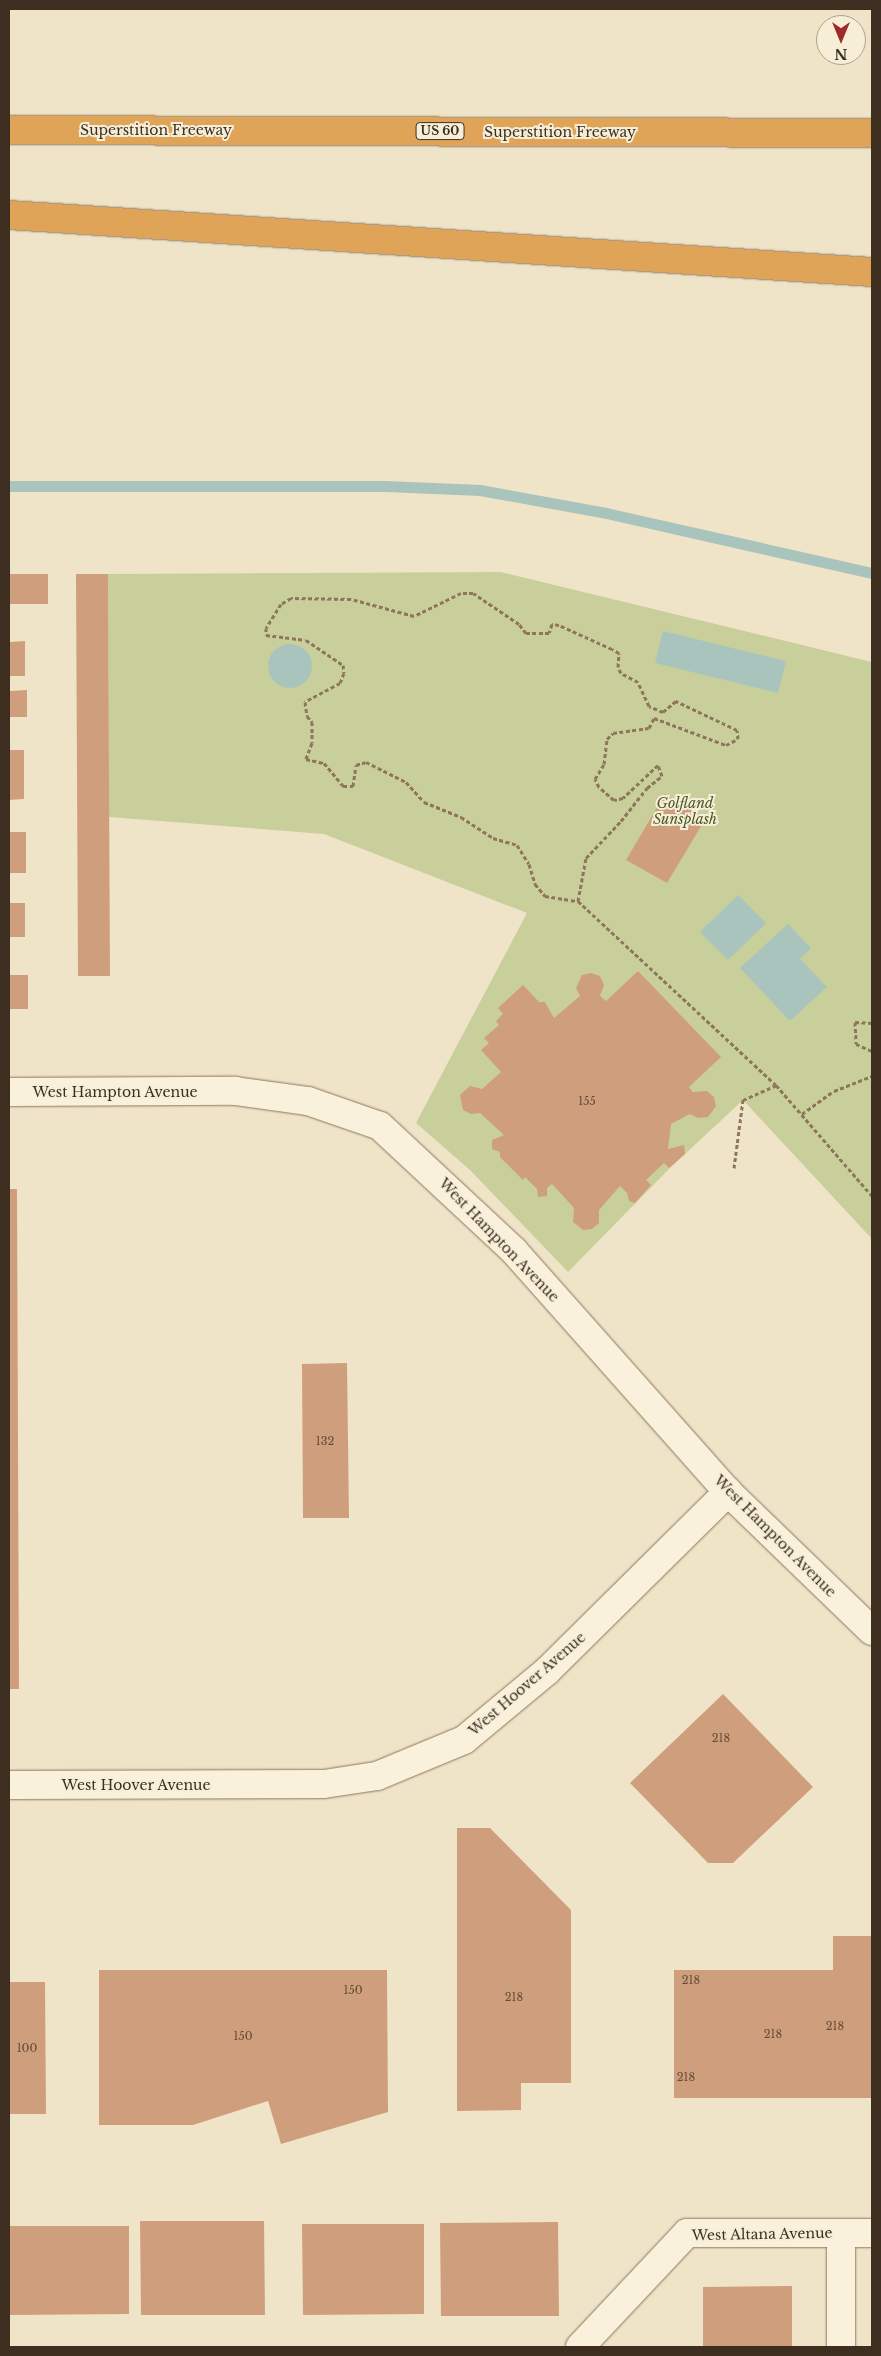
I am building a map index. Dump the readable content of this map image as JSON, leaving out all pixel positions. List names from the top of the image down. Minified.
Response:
{"streets":{"highway":["Superstition Freeway","US 60"],"street":["West Hampton Avenue","West Hoover Avenue","West Altana Avenue"]},"crossings":[["West Hampton Avenue","West Hoover Avenue"]],"parks":["Golfland Sunsplash"],"house_numbers":["155","132","218","218","150","218","218","218","150","100","218"],"north":"bottom"}
